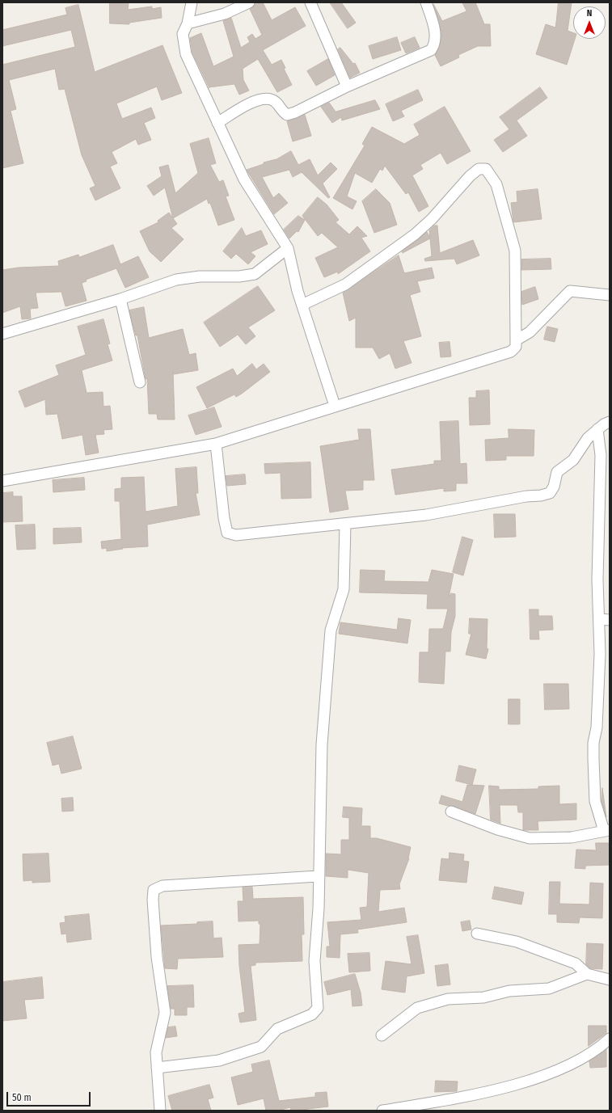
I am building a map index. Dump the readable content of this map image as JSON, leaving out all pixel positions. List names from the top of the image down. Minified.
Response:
{"scale_bar":"50 m","north":"top"}
